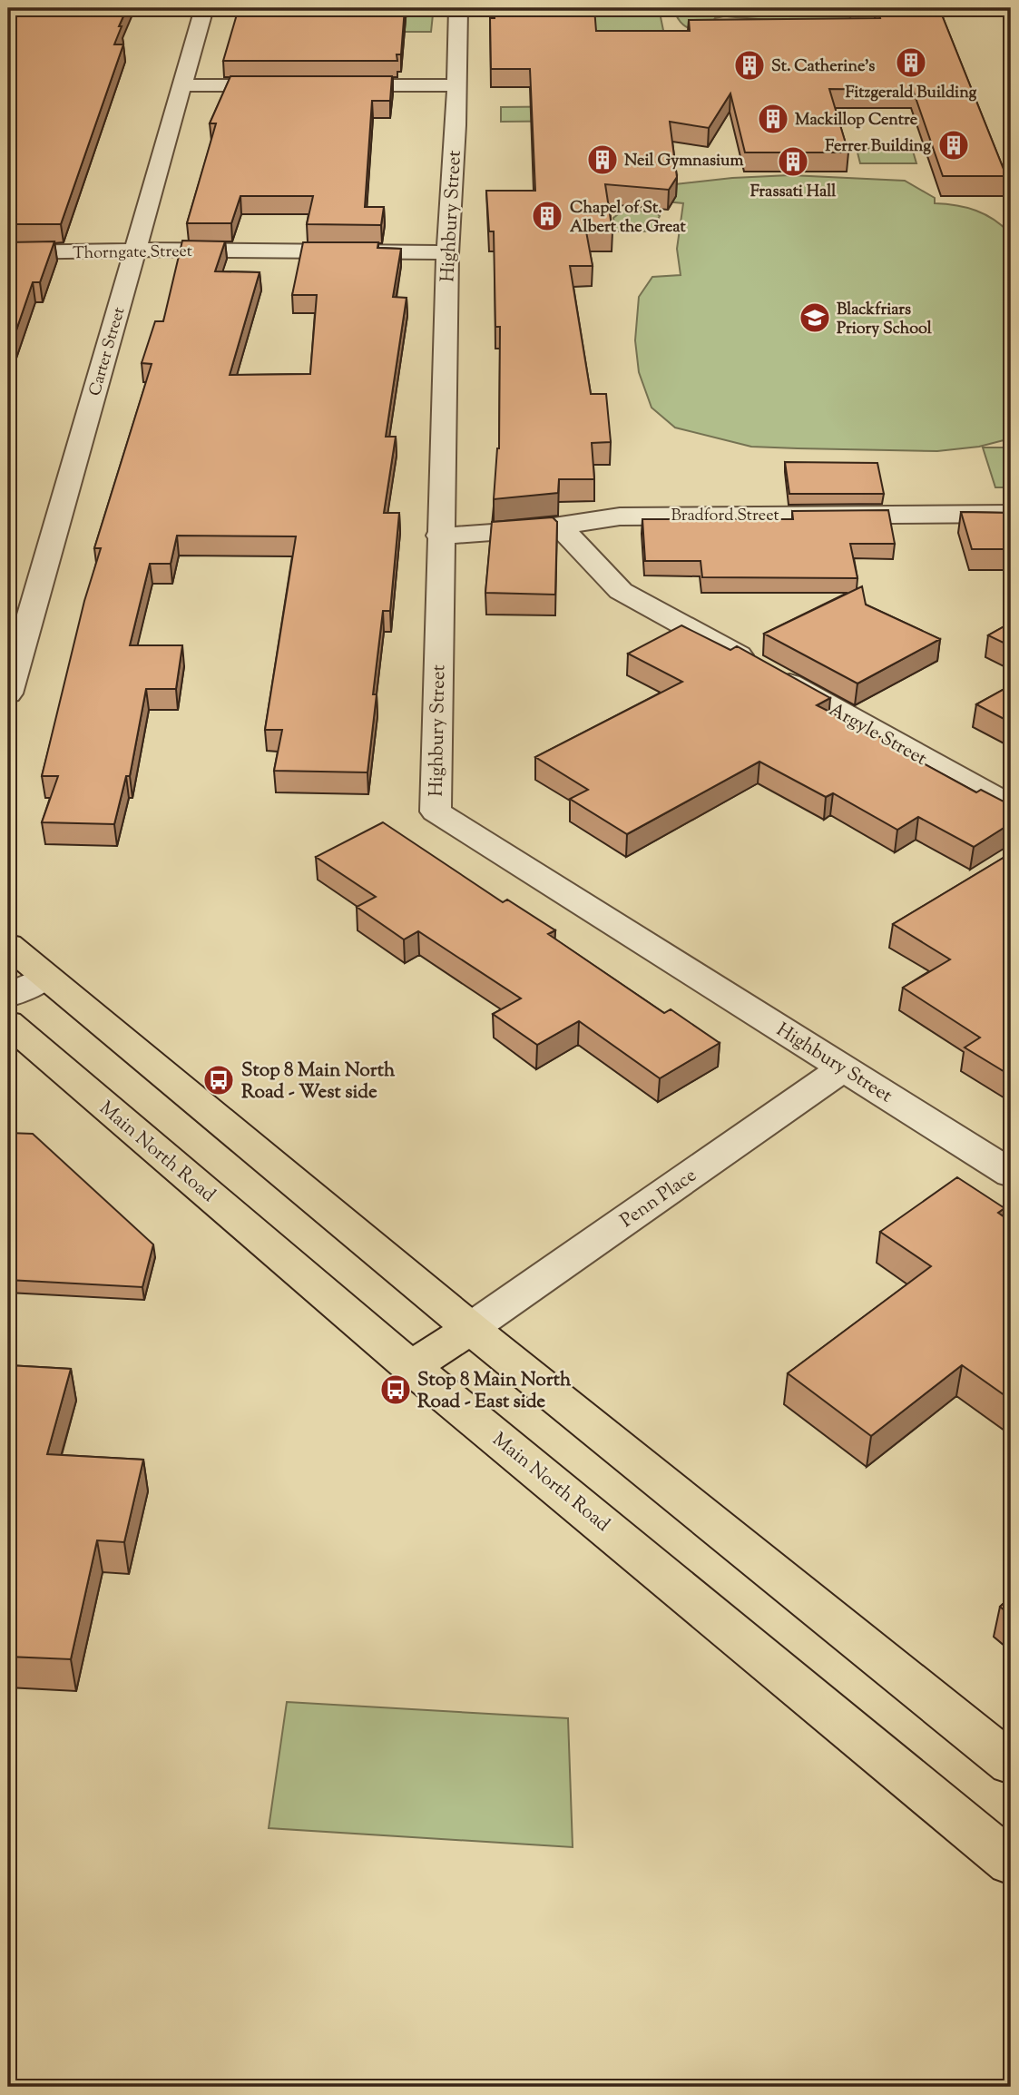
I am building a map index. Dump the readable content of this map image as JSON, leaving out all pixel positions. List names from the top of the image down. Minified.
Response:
{"streets":{"highway":["Main North Road"],"street":["Highbury Street","Thorngate Street","Carter Street","Bradford Street","Argyle Street","Penn Place"]},"crossings":[["Highbury Street","Thorngate Street"],["Highbury Street","Bradford Street"],["Highbury Street","Penn Place"],["Thorngate Street","Carter Street"],["Bradford Street","Argyle Street"]],"places":{"building":["Fitzgerald Building","St. Catherine's","Mackillop Centre","Ferrer Building","Neil Gymnasium","Frassati Hall","Chapel of St. Albert the Great"],"school or university":["Blackfriars Priory School"],"bus stop":["Stop 8 Main North Road - West side","Stop 8 Main North Road - East side"]}}
